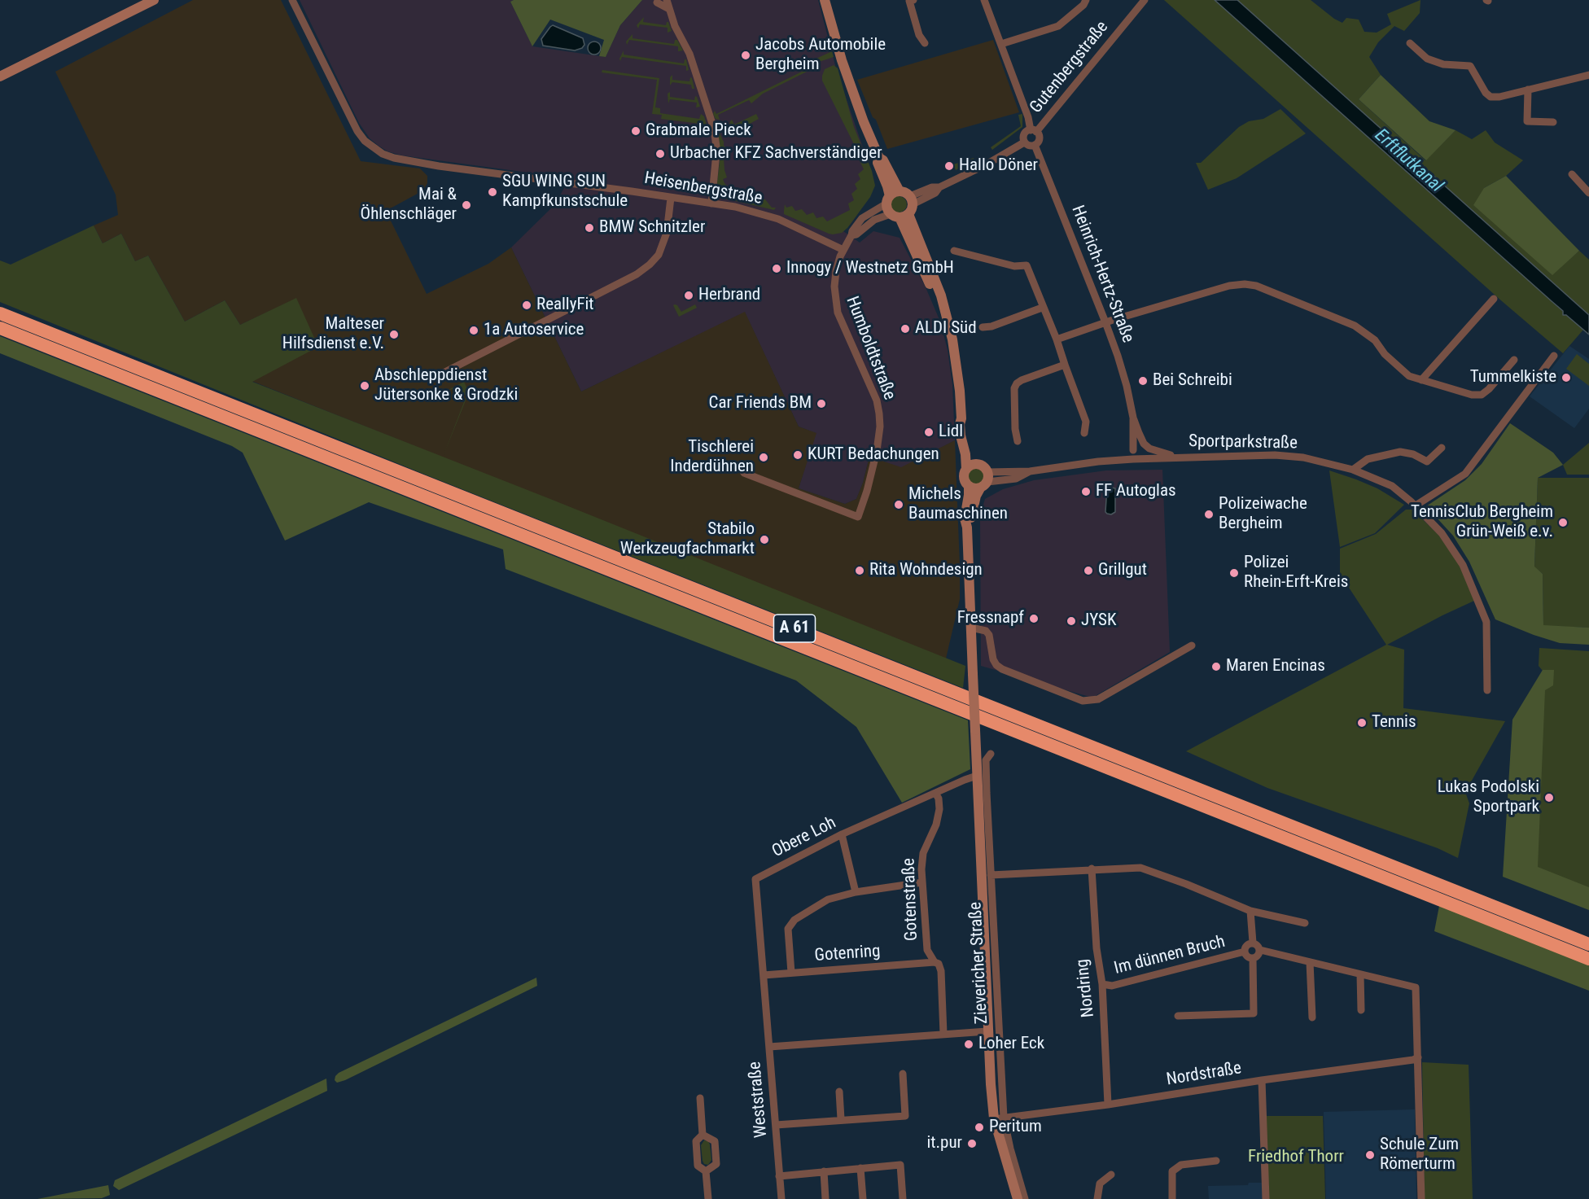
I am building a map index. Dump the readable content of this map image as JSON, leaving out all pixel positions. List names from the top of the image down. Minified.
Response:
{"streets":{"highway":["A 61"],"street":["Gutenbergstraße","Heisenbergstraße","Heinrich-Hertz-Straße","Humboldtstraße","Sportparkstraße","Obere Loh","Gotenstraße","Gotenring","Im dünnen Bruch","Zievericher Straße","Nordring","Nordstraße","Weststraße"]},"crossings":[["Gutenbergstraße","Heinrich-Hertz-Straße"],["Heisenbergstraße","Humboldtstraße"],["Heinrich-Hertz-Straße","Sportparkstraße"],["Sportparkstraße","Zievericher Straße"],["Obere Loh","Gotenstraße"],["Obere Loh","Gotenring"],["Obere Loh","Zievericher Straße"],["Obere Loh","Weststraße"],["Gotenstraße","Gotenring"],["Im dünnen Bruch","Nordring"],["Zievericher Straße","Nordstraße"],["Nordring","Nordstraße"]],"water":["Erftflutkanal"],"parks":["Friedhof Thorr"],"places":["Jacobs Automobile Bergheim","Grabmale Pieck","Urbacher KFZ Sachverständiger","Hallo Döner","SGU WING SUN Kampfkunstschule","Mai & Öhlenschläger","BMW Schnitzler","Innogy / Westnetz GmbH","Herbrand","ReallyFit","ALDI Süd","1a Autoservice","Malteser Hilfsdienst e.V.","Tummelkiste","Bei Schreibi","Abschleppdienst Jütersonke & Grodzki","Car Friends BM","Lidl","KURT Bedachungen","Tischlerei Inderdühnen","FF Autoglas","Michels Baumaschinen","Polizeiwache Bergheim","TennisClub Bergheim Grün-Weiß e.v.","Stabilo Werkzeugfachmarkt","Rita Wohndesign","Grillgut","Polizei Rhein-Erft-Kreis","Fressnapf","JYSK","Maren Encinas","Tennis","Lukas Podolski Sportpark","Loher Eck","Peritum","it.pur","Schule Zum Römerturm"]}
